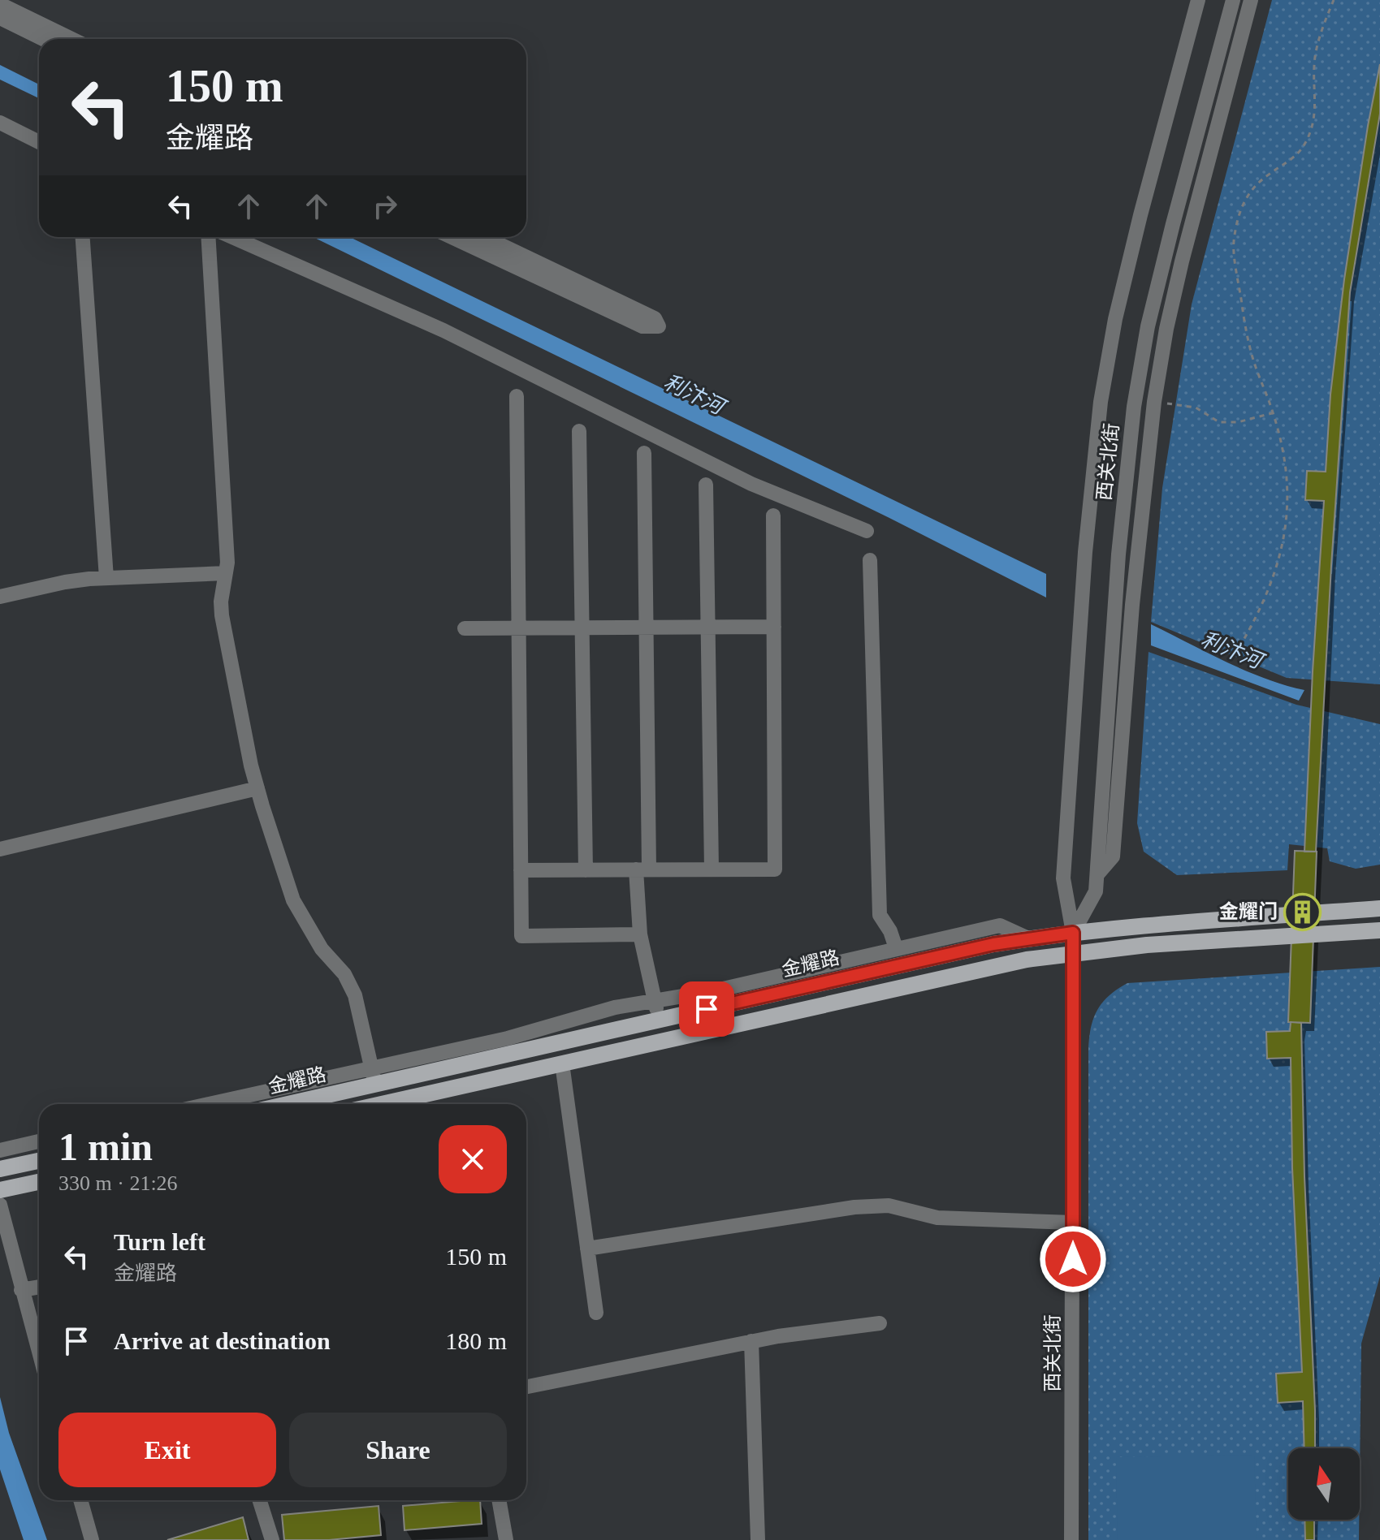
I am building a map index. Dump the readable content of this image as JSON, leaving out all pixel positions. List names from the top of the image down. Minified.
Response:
{"streets":{"main road":["金耀路"],"street":["西关北街"]},"crossings":[["西关北街","金耀路"]],"water":["利汴河"],"places":{"building":["金耀门"]},"north":"top","page":{"turn":["150 m","金耀路"],"heading":["1 min","330 m · 21:26"],"list":[{"name":"Turn left","note":"金耀路","value":"150 m"},{"name":"Arrive at destination","value":"180 m"}],"buttons":["Exit","Share"]}}
